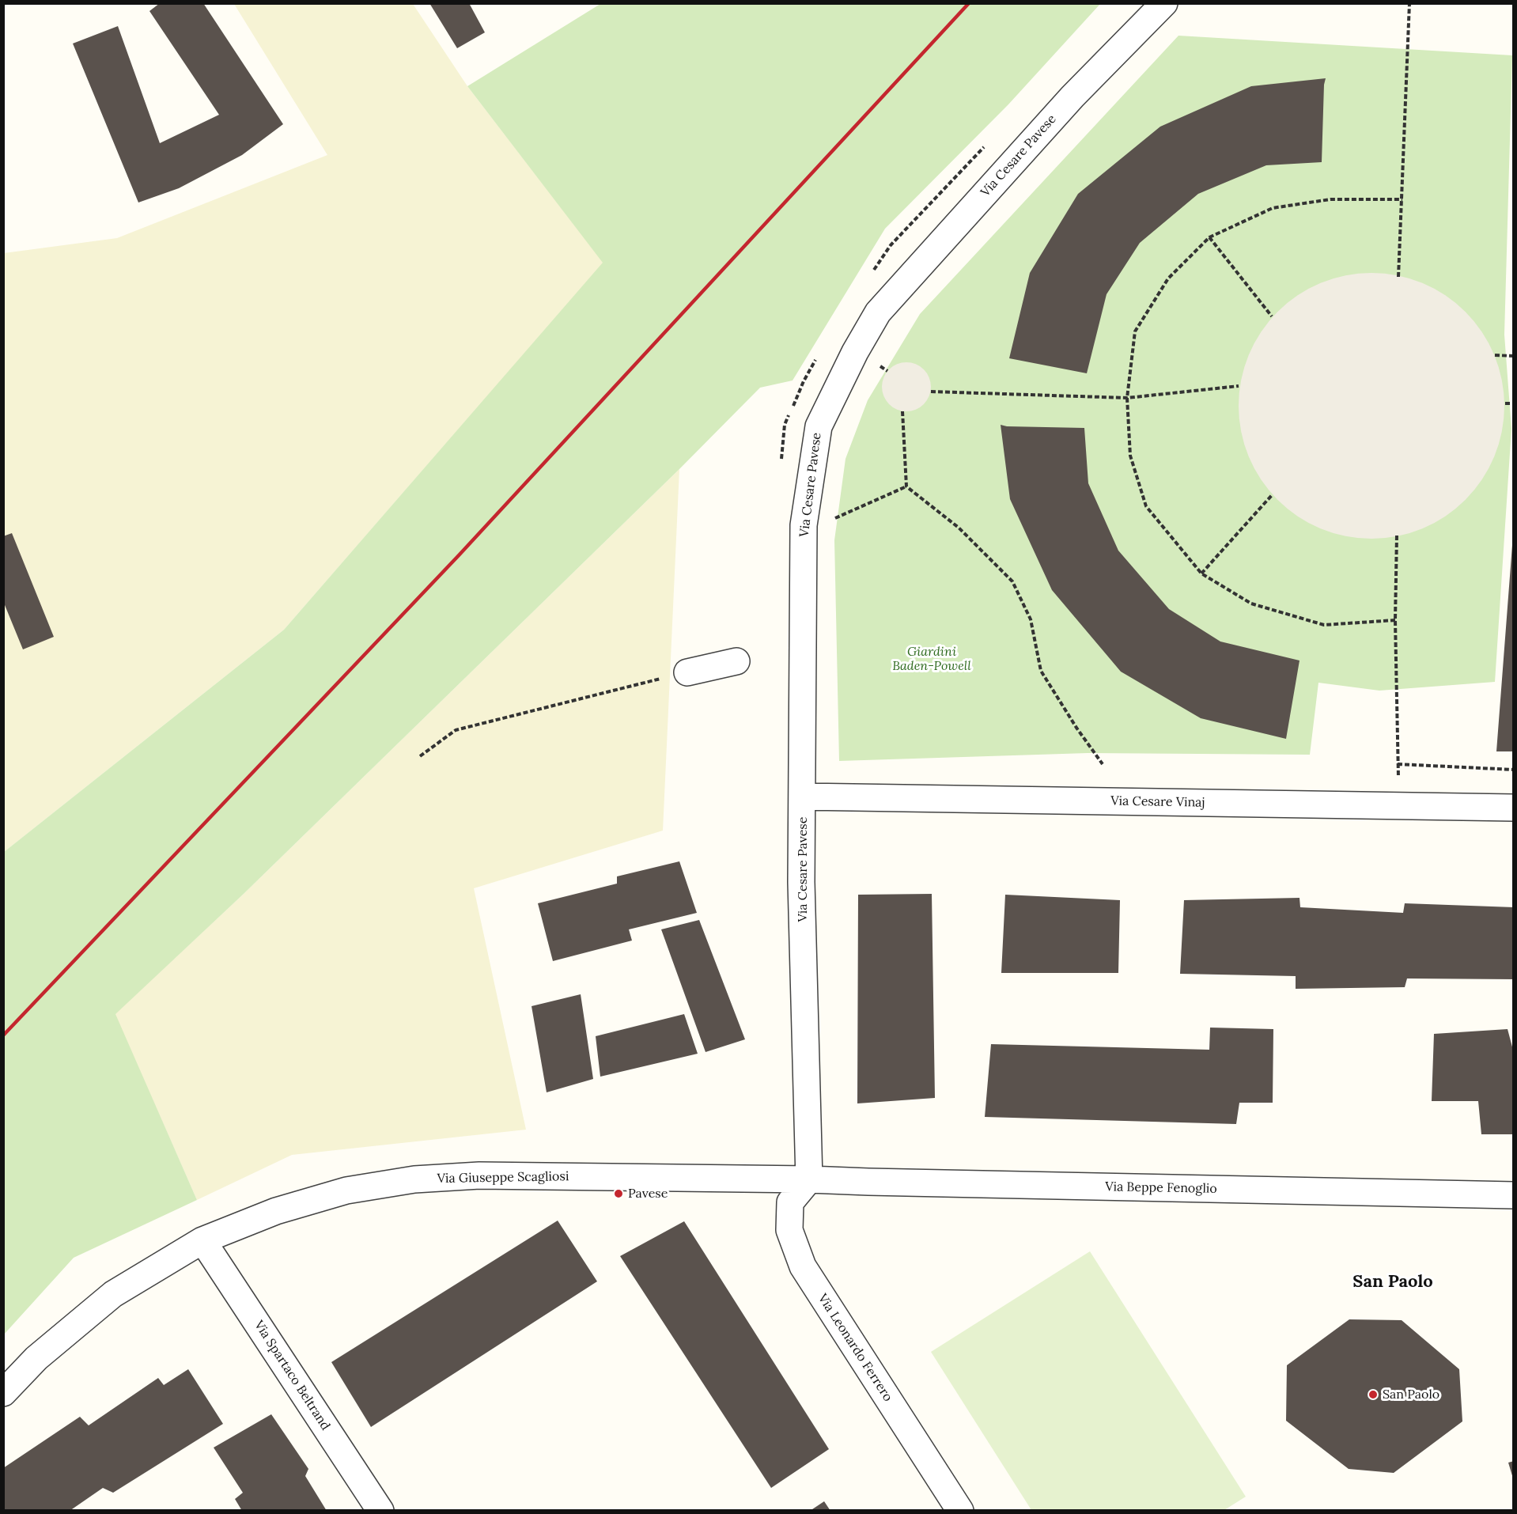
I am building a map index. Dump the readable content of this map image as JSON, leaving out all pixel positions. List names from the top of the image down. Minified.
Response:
{"streets":{"street":["Via Cesare Pavese","Via Cesare Vinaj","Via Giuseppe Scagliosi","Via Beppe Fenoglio","Via Leonardo Ferrero","Via Spartaco Beltrand"]},"crossings":[["Via Cesare Pavese","Via Cesare Vinaj"],["Via Cesare Pavese","Via Giuseppe Scagliosi"],["Via Cesare Pavese","Via Beppe Fenoglio"],["Via Cesare Pavese","Via Leonardo Ferrero"],["Via Giuseppe Scagliosi","Via Beppe Fenoglio"],["Via Giuseppe Scagliosi","Via Leonardo Ferrero"],["Via Giuseppe Scagliosi","Via Spartaco Beltrand"],["Via Beppe Fenoglio","Via Leonardo Ferrero"]],"districts":["San Paolo"],"parks":["Giardini Baden-Powell"],"places":["Pavese","San Paolo"]}
